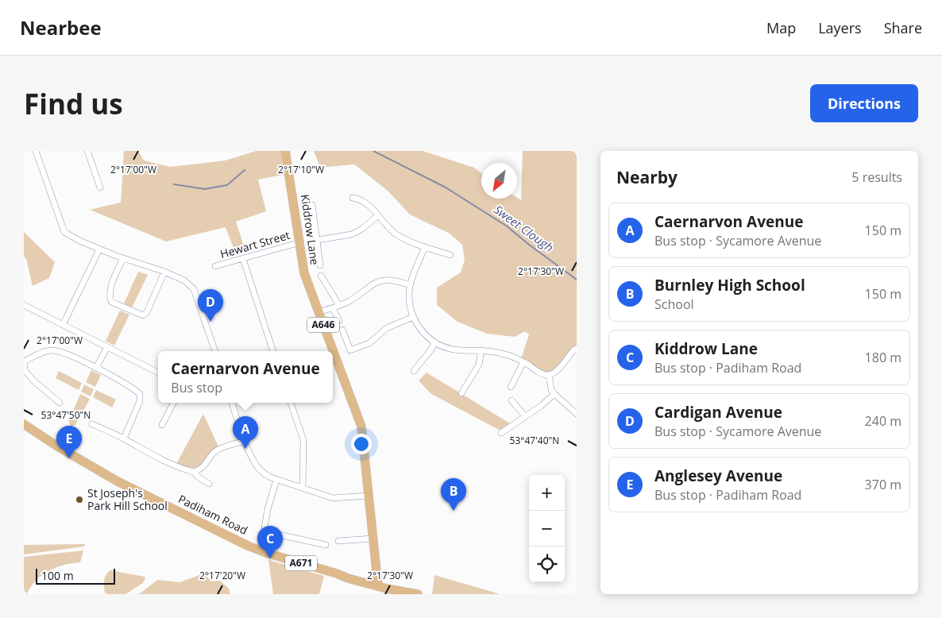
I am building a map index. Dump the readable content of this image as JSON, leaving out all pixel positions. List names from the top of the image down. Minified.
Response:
{"streets":{"main road":["Kiddrow Lane","A646","Padiham Road","A671"],"street":["Hewart Street"]},"crossings":[["Kiddrow Lane","Hewart Street"],["Kiddrow Lane","Padiham Road"]],"water":["Sweet Clough"],"places":["St Joseph's Park Hill School"],"scale_bar":"100 m","north":"bottom left","page":{"header":"Nearbee","nav":["Map","Layers","Share"],"buttons":"Directions","title":"Find us","heading":["Nearby","5 results"],"list":[{"mark":"A","name":"Caernarvon Avenue","note":"Bus stop · Sycamore Avenue","value":"150 m"},{"mark":"B","name":"Burnley High School","note":"School","value":"150 m"},{"mark":"C","name":"Kiddrow Lane","note":"Bus stop · Padiham Road","value":"180 m"},{"mark":"D","name":"Cardigan Avenue","note":"Bus stop · Sycamore Avenue","value":"240 m"},{"mark":"E","name":"Anglesey Avenue","note":"Bus stop · Padiham Road","value":"370 m"}],"pins":["D","A","E","B","C"],"popup":["Caernarvon Avenue","Bus stop"],"map_buttons":["+","−"],"scale":"100 m"},"coordinates":["2°17'00\"W","2°17'10\"W","2°17'30\"W","53°47'50\"N","53°47'40\"N","2°17'20\"W"]}
